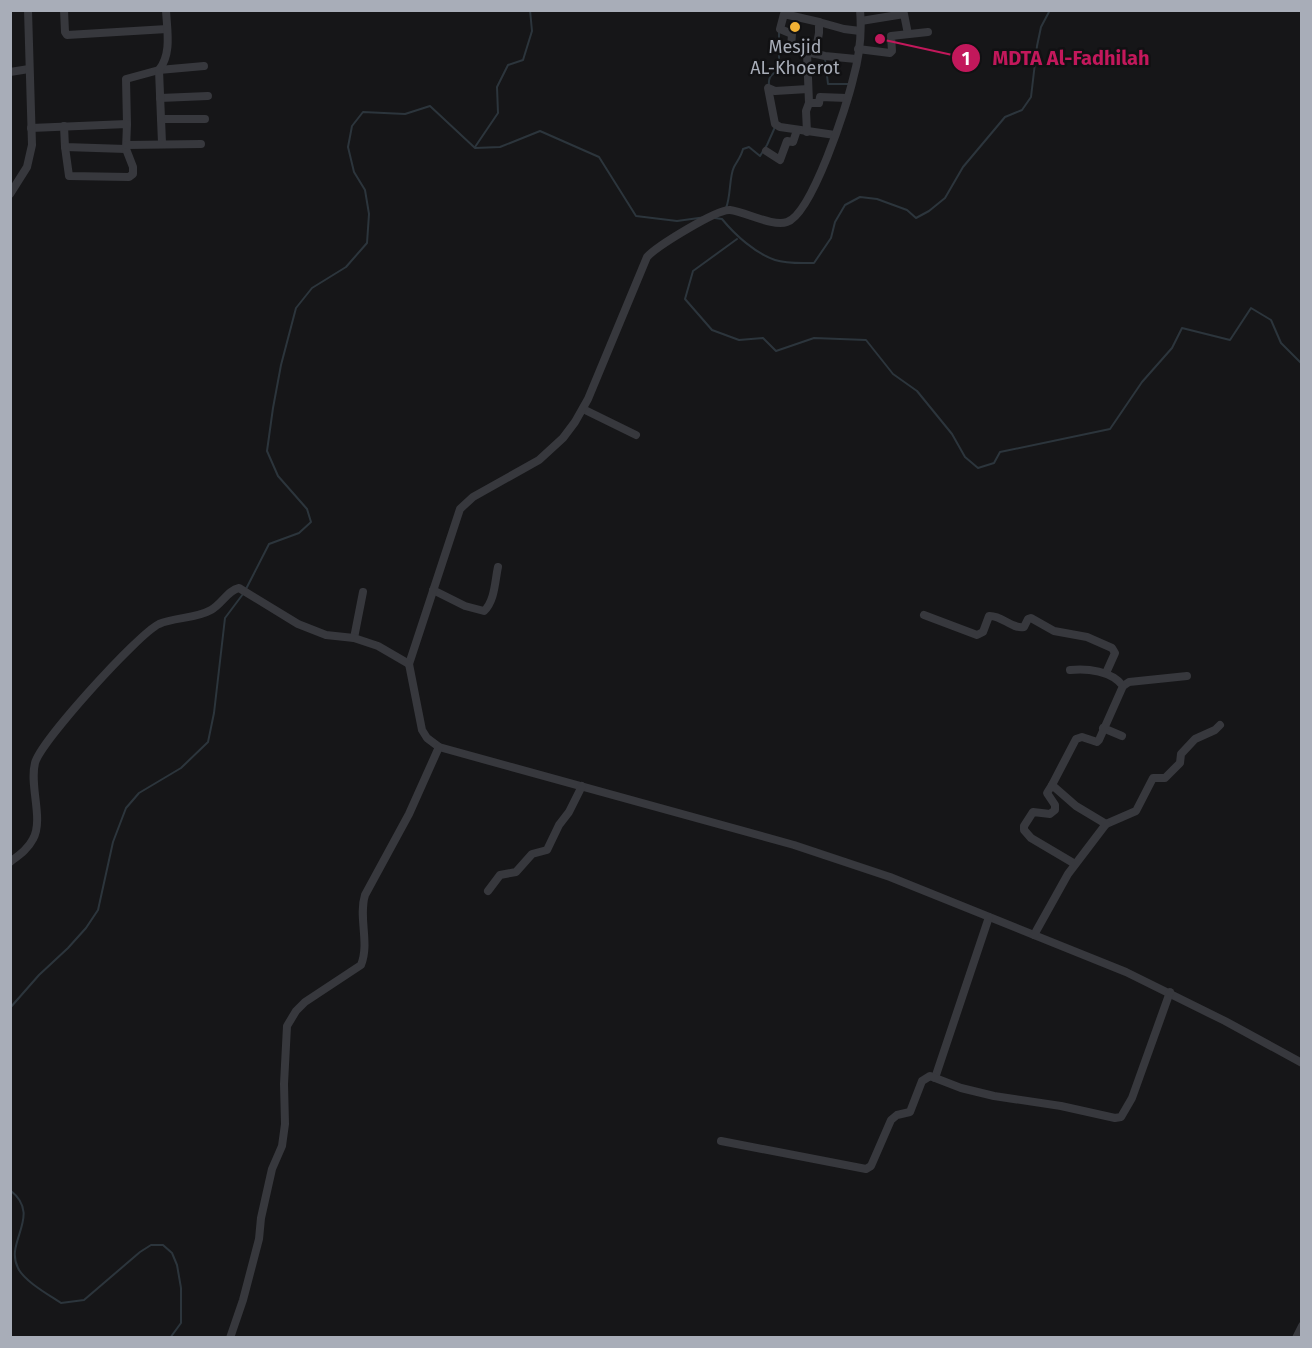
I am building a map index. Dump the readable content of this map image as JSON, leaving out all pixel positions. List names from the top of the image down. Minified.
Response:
{"places":["Mesjid AL-Khoerot","MDTA Al-Fadhilah"]}
